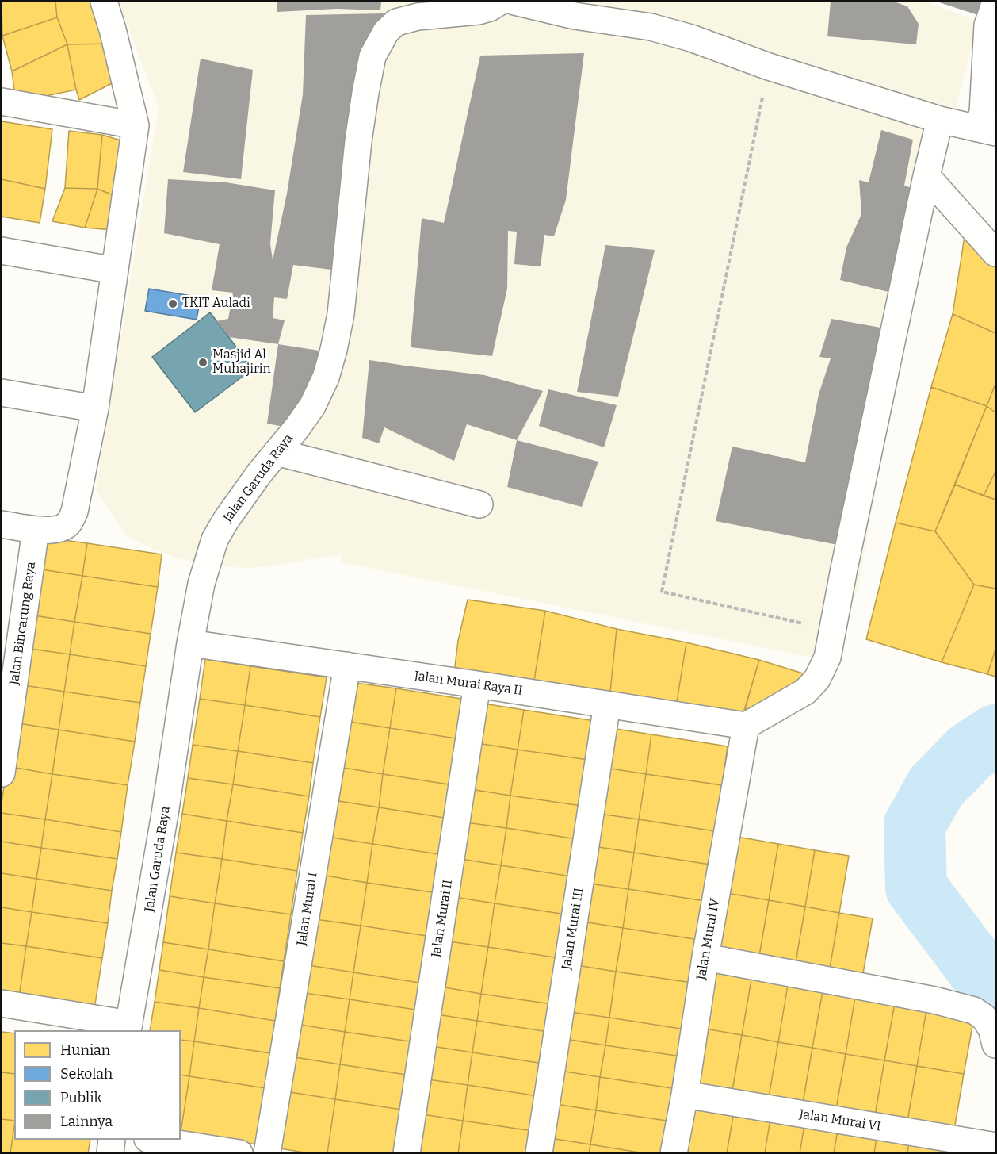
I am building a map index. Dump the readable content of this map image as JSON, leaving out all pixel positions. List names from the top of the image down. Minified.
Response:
{"streets":{"street":["Jalan Garuda Raya","Jalan Bincarung Raya","Jalan Murai Raya II","Jalan Murai I","Jalan Murai II","Jalan Murai III","Jalan Murai IV","Jalan Murai VI"]},"crossings":[["Jalan Garuda Raya","Jalan Murai Raya II"],["Jalan Murai Raya II","Jalan Murai I"],["Jalan Murai Raya II","Jalan Murai II"],["Jalan Murai Raya II","Jalan Murai III"],["Jalan Murai Raya II","Jalan Murai IV"],["Jalan Murai IV","Jalan Murai VI"]],"places":["TKIT Auladi","Masjid Al Muhajirin"],"legend":["Hunian","Sekolah","Publik","Lainnya"]}
